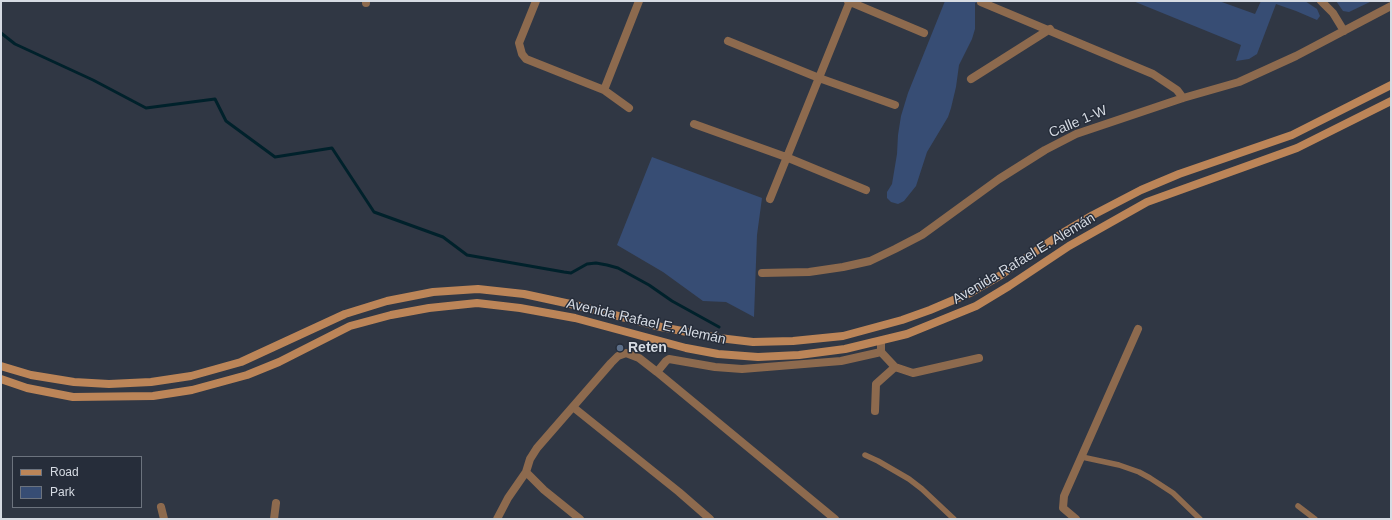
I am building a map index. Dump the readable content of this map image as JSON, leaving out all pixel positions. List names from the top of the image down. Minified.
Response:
{"streets":{"main road":["Avenida Rafael E. Alemán"],"street":["Calle 1-W"]},"places":["Reten"],"legend":["Road","Park"]}
